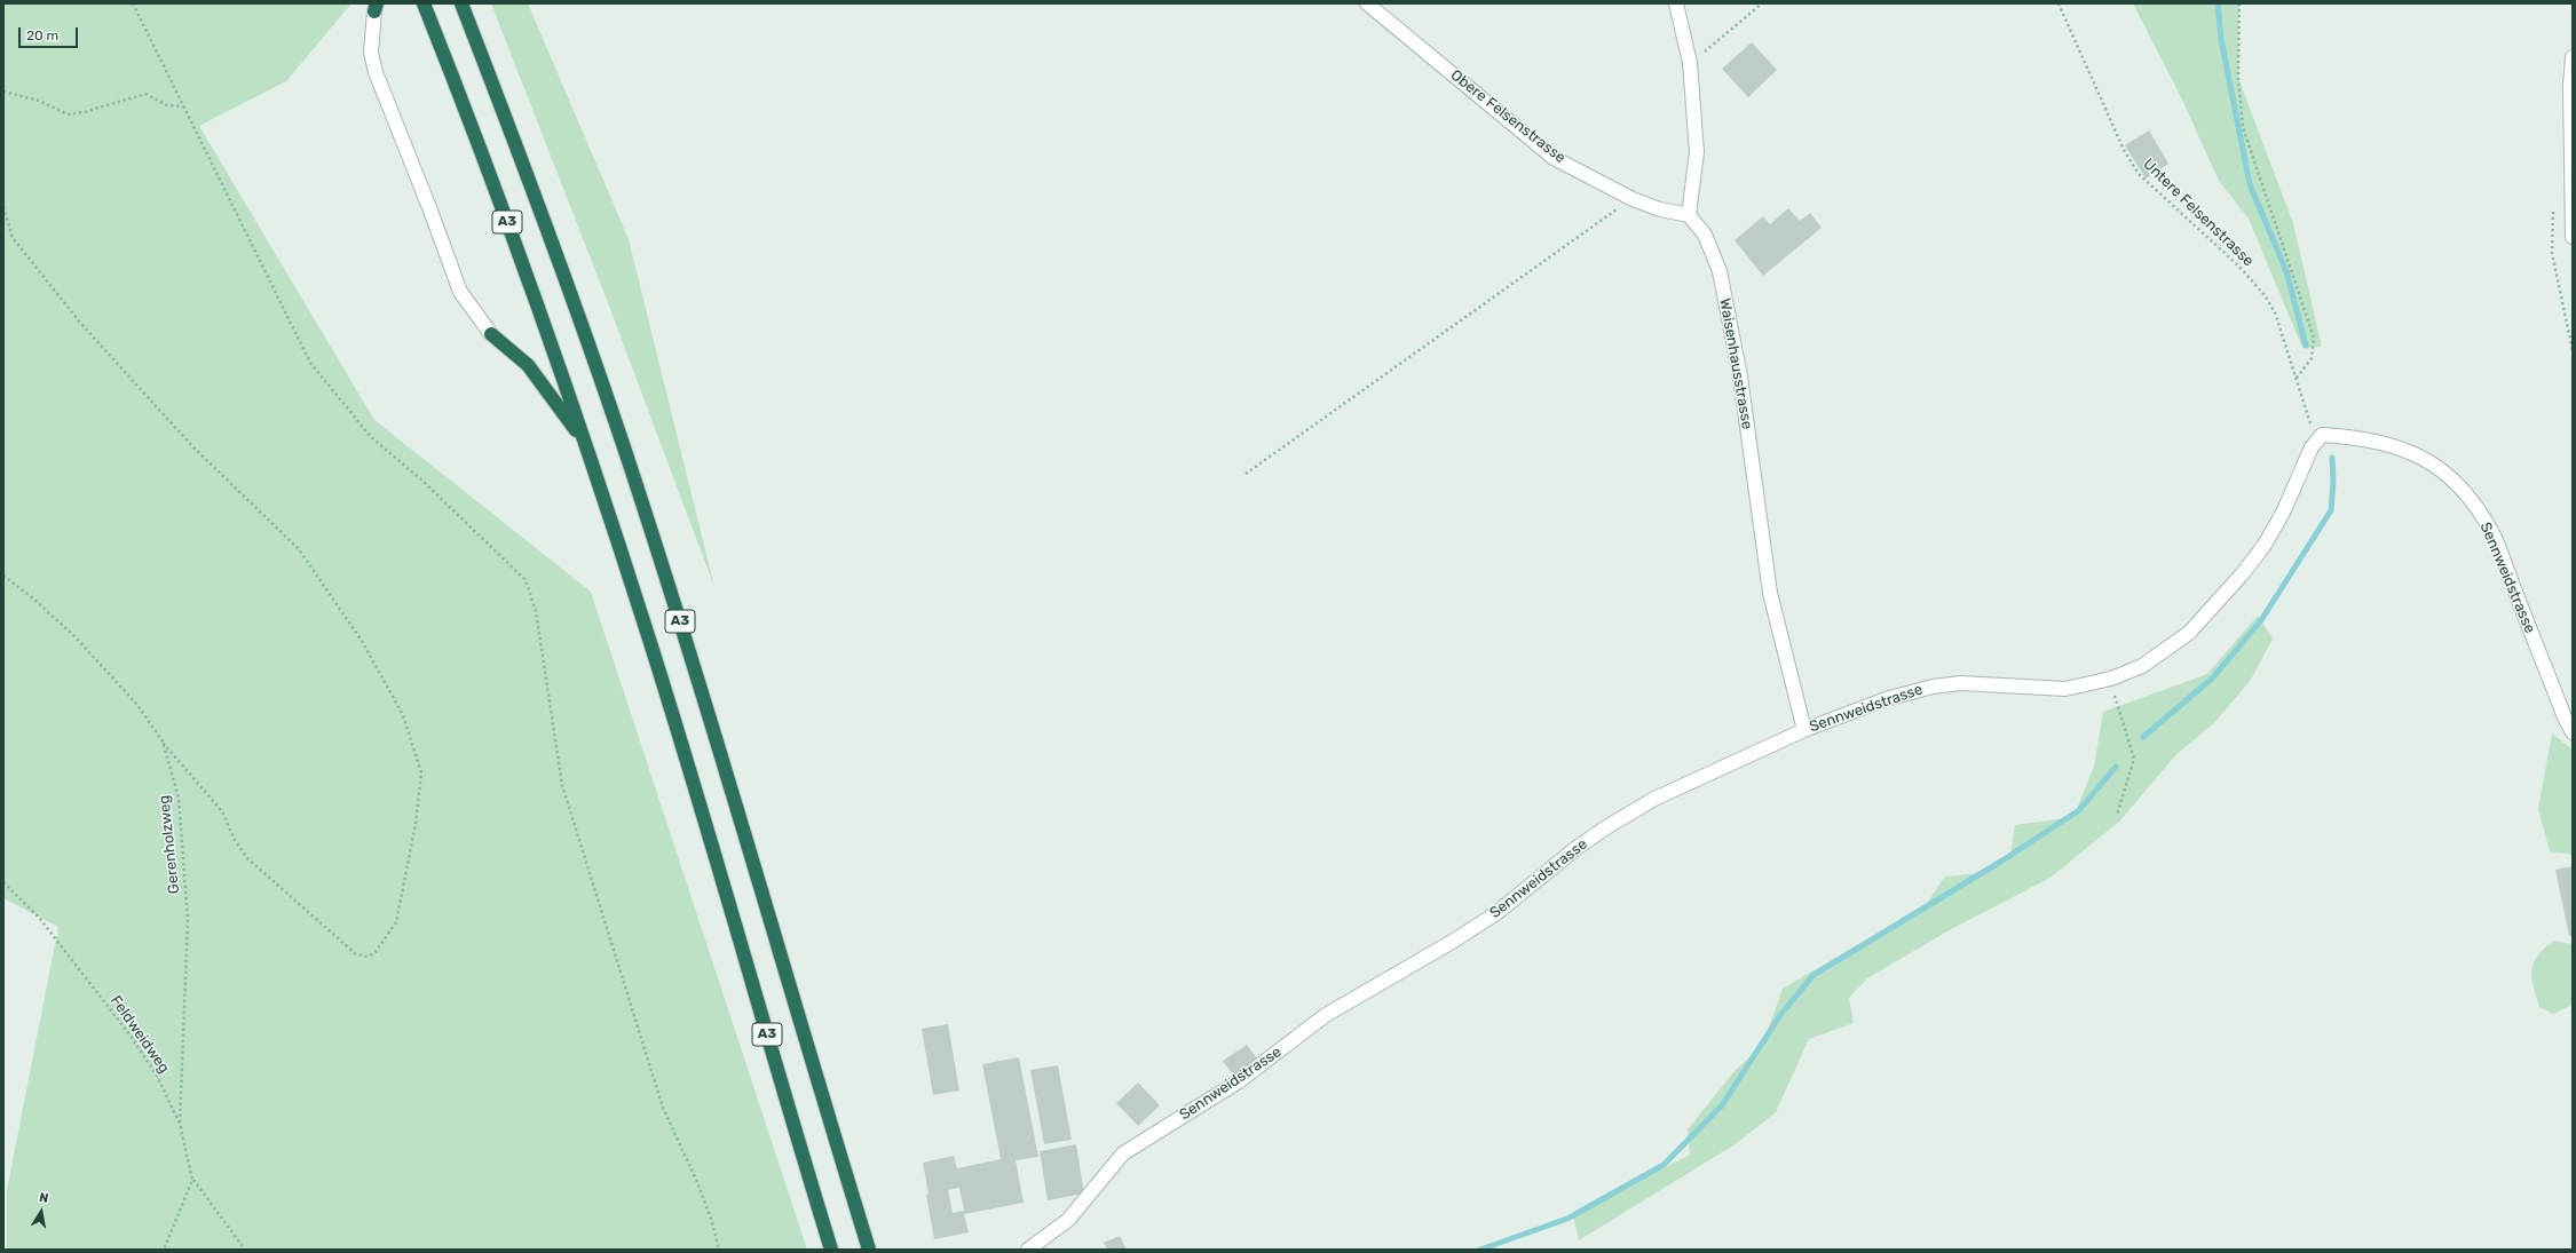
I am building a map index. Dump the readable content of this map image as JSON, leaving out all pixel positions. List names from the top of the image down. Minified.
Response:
{"streets":{"highway":["A3"],"street":["Obere Felsenstrasse","Waisenhausstrasse","Sennweidstrasse"],"path":["Untere Felsenstrasse","Gerenholzweg","Feldweidweg"]},"crossings":[["Obere Felsenstrasse","Waisenhausstrasse"],["Untere Felsenstrasse","Sennweidstrasse"],["Waisenhausstrasse","Sennweidstrasse"],["Gerenholzweg","Feldweidweg"]],"scale_bar":"20 m","north":"top"}
